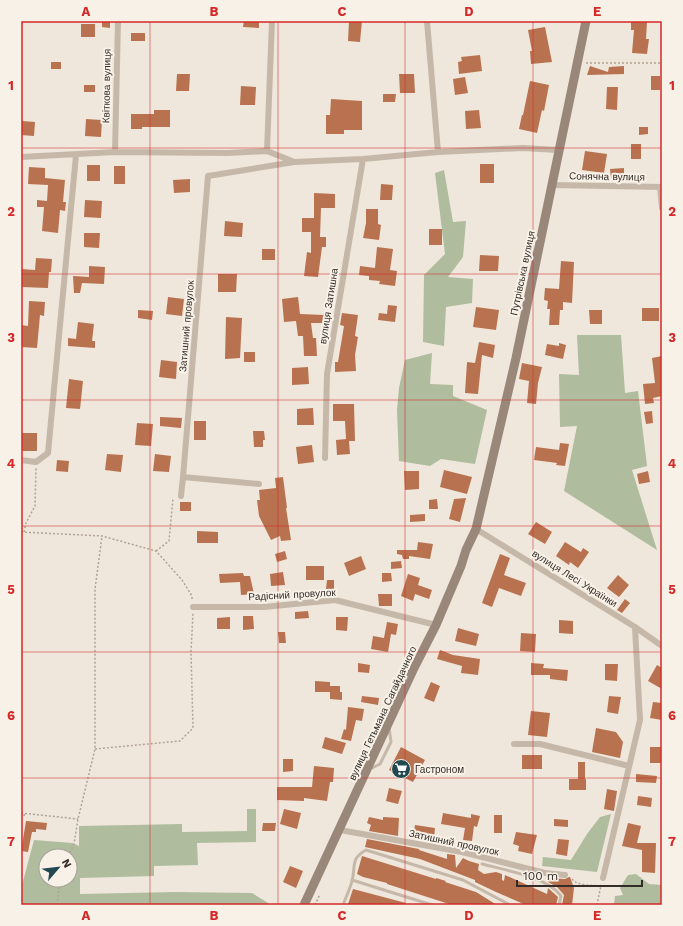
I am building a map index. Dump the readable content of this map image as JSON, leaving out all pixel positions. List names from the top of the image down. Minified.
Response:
{"streets":{"main road":["Путрівська вулиця","вулиця Гетьмана Сагайдачного"],"street":["Квіткова вулиця","Сонячна вулиця","вулиця Затишна","Затишний провулок","вулиця Лесі Українки","Радісний провулок"]},"crossings":[["Сонячна вулиця","Путрівська вулиця"],["Путрівська вулиця","вулиця Лесі Українки"],["Путрівська вулиця","вулиця Гетьмана Сагайдачного"],["Затишний провулок","вулиця Гетьмана Сагайдачного"],["вулиця Лесі Українки","вулиця Гетьмана Сагайдачного"],["Радісний провулок","вулиця Гетьмана Сагайдачного"]],"places":{"supermarket":["Гастроном"]},"scale_bar":"100 m","north":"top right","grid":{"columns":["A","B","C","D","E"],"rows":["1","2","3","4","5","6","7"]}}
